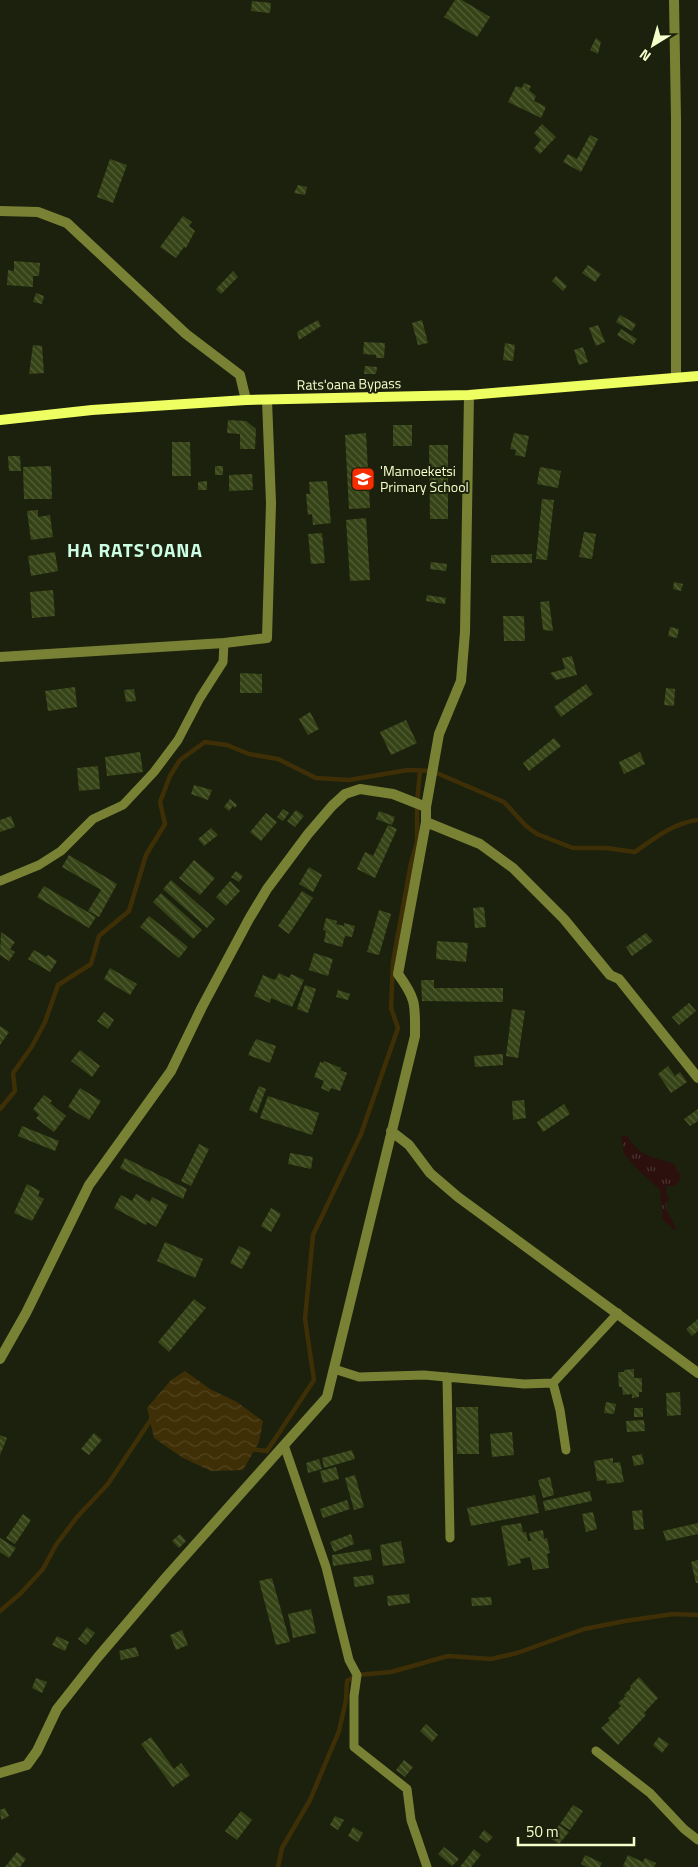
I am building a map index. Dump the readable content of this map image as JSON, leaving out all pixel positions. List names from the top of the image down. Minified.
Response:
{"streets":{"street":["Rats'oana Bypass"]},"districts":["HA RATS'OANA"],"places":{"school or university":["'Mamoeketsi Primary School"]},"scale_bar":"50 m","north":"bottom left"}
